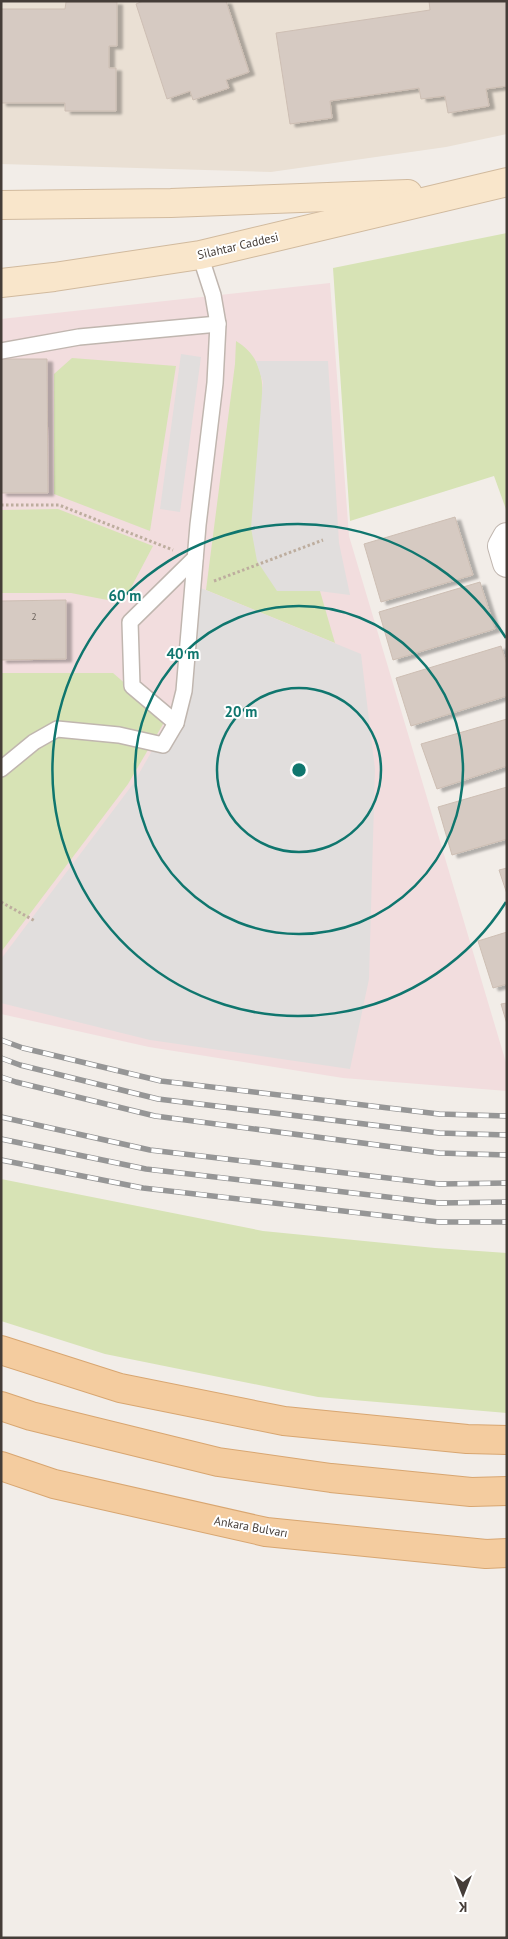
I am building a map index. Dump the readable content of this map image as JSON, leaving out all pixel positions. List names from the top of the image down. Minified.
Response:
{"streets":{"main road":["Silahtar Caddesi","Ankara Bulvarı"]},"house_numbers":["2"],"north":"bottom","rings":["60 m","40 m","20 m"]}
